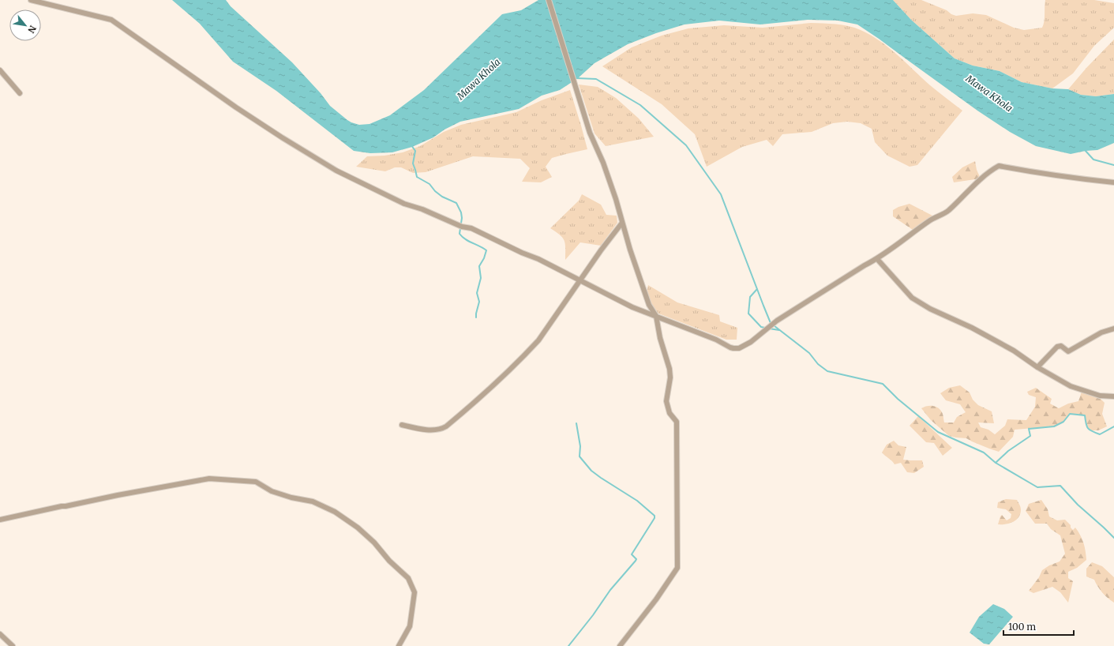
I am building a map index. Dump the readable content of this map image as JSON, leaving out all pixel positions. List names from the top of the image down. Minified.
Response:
{"water":["Mawa Khola"],"scale_bar":"100 m","north":"bottom right"}
